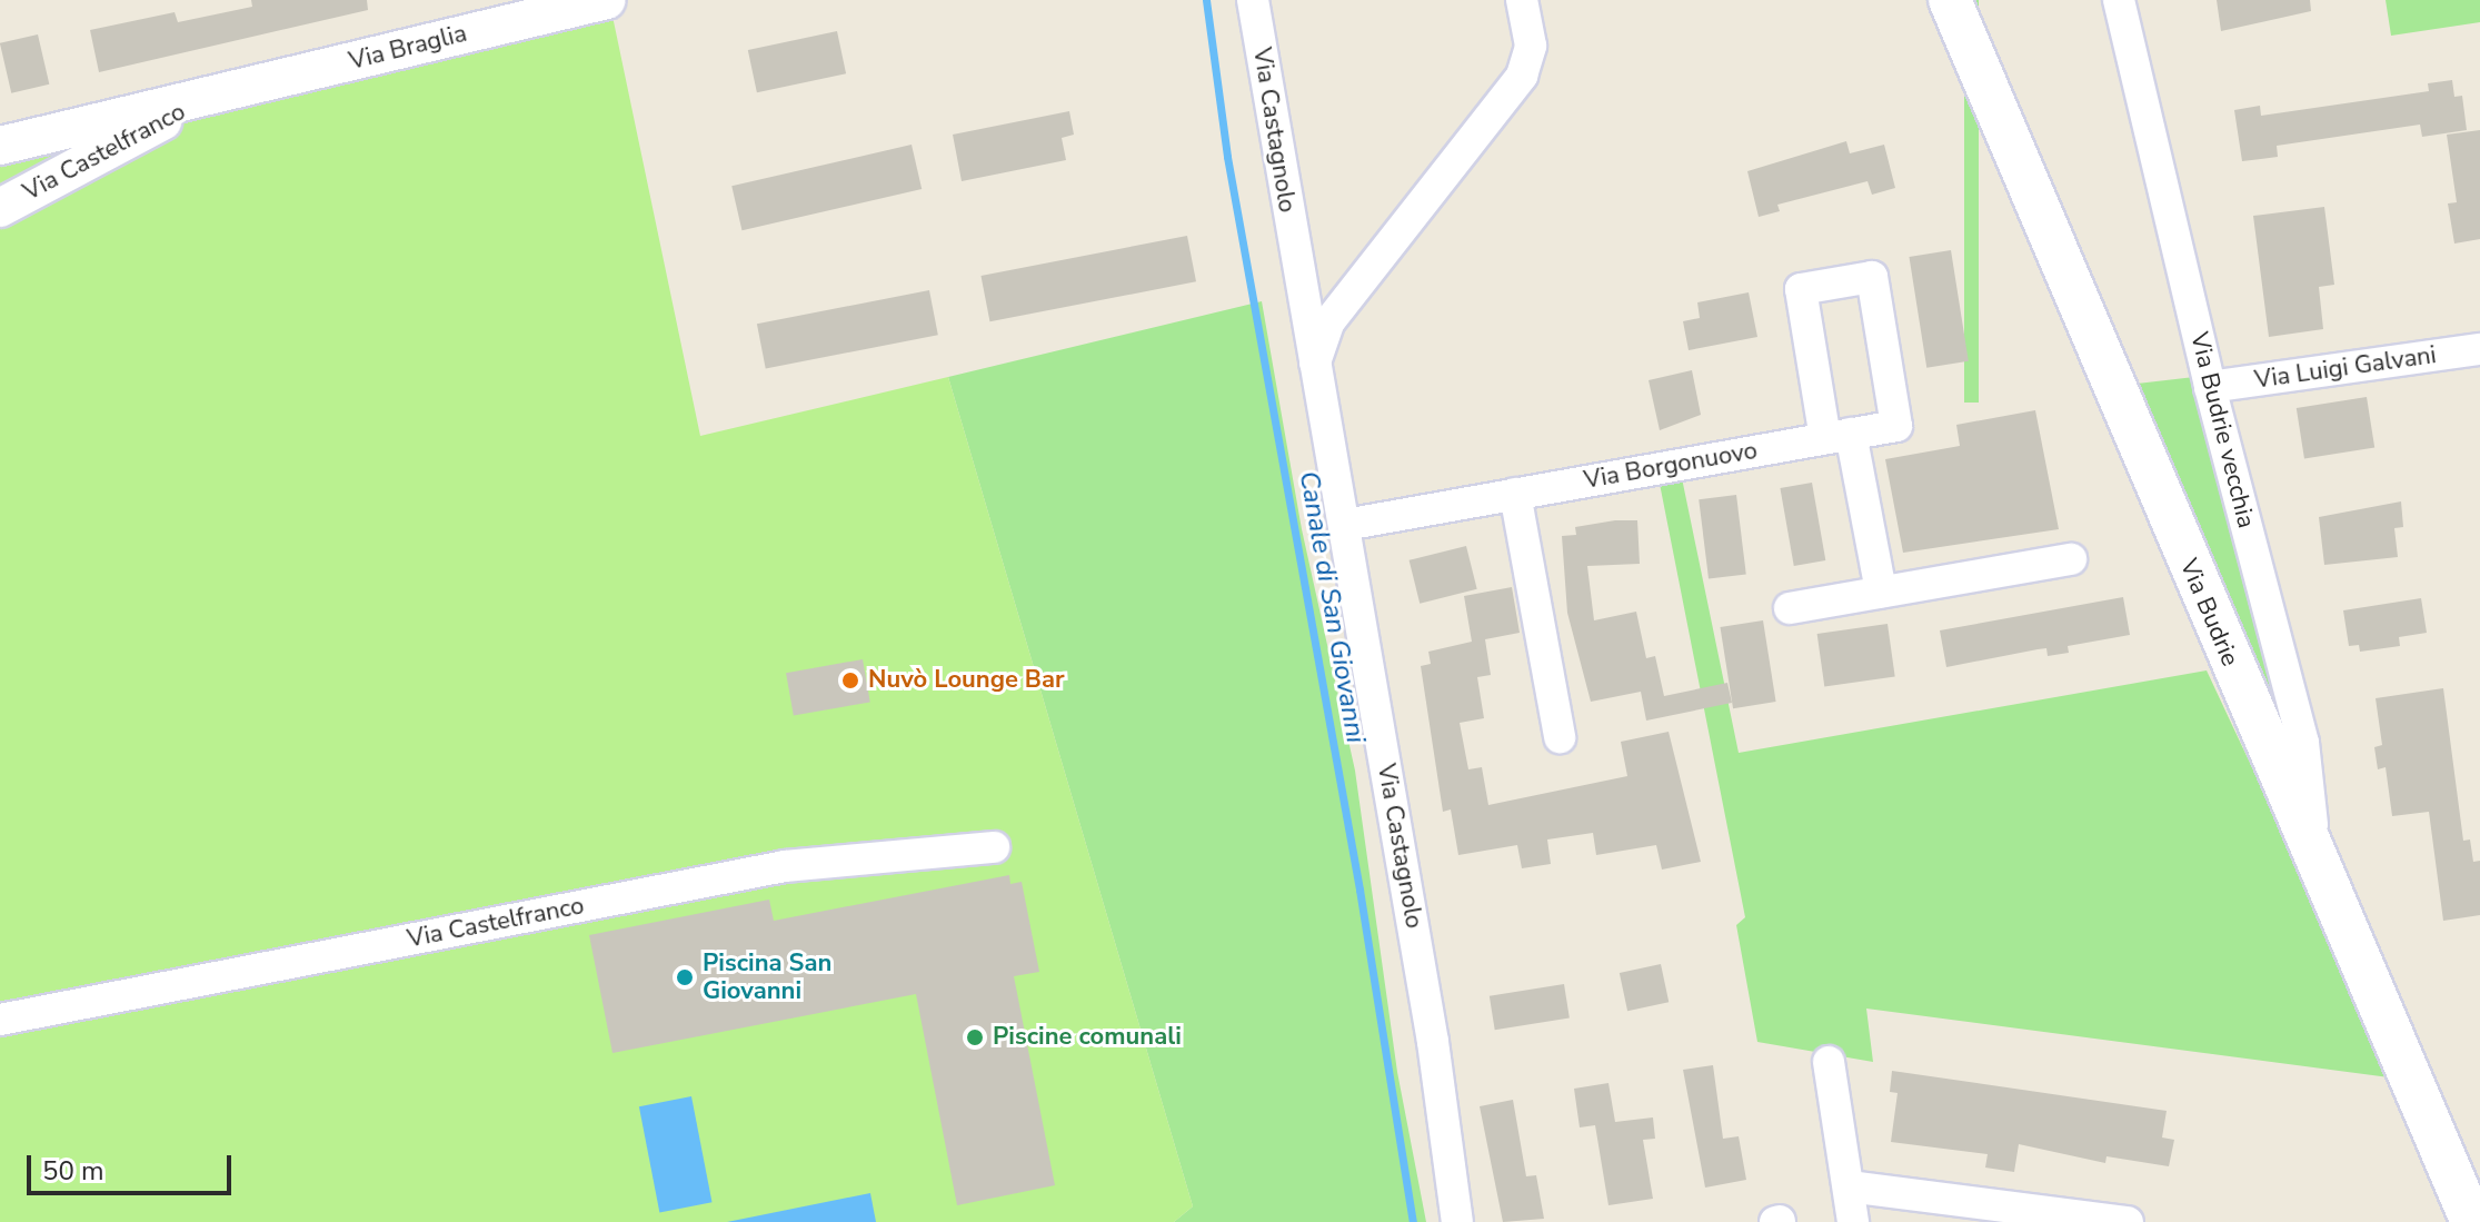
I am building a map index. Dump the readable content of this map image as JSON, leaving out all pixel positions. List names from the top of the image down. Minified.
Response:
{"streets":{"main road":["Via Budrie"],"street":["Via Braglia","Via Castagnolo","Via Castelfranco","Via Luigi Galvani","Via Budrie vecchia","Via Borgonuovo"]},"crossings":[["Via Braglia","Via Castelfranco"],["Via Castagnolo","Via Borgonuovo"],["Via Luigi Galvani","Via Budrie vecchia"],["Via Budrie vecchia","Via Budrie"]],"water":["Canale di San Giovanni"],"places":["Nuvò Lounge Bar","Piscina San Giovanni","Piscine comunali"],"scale_bar":"50 m"}
